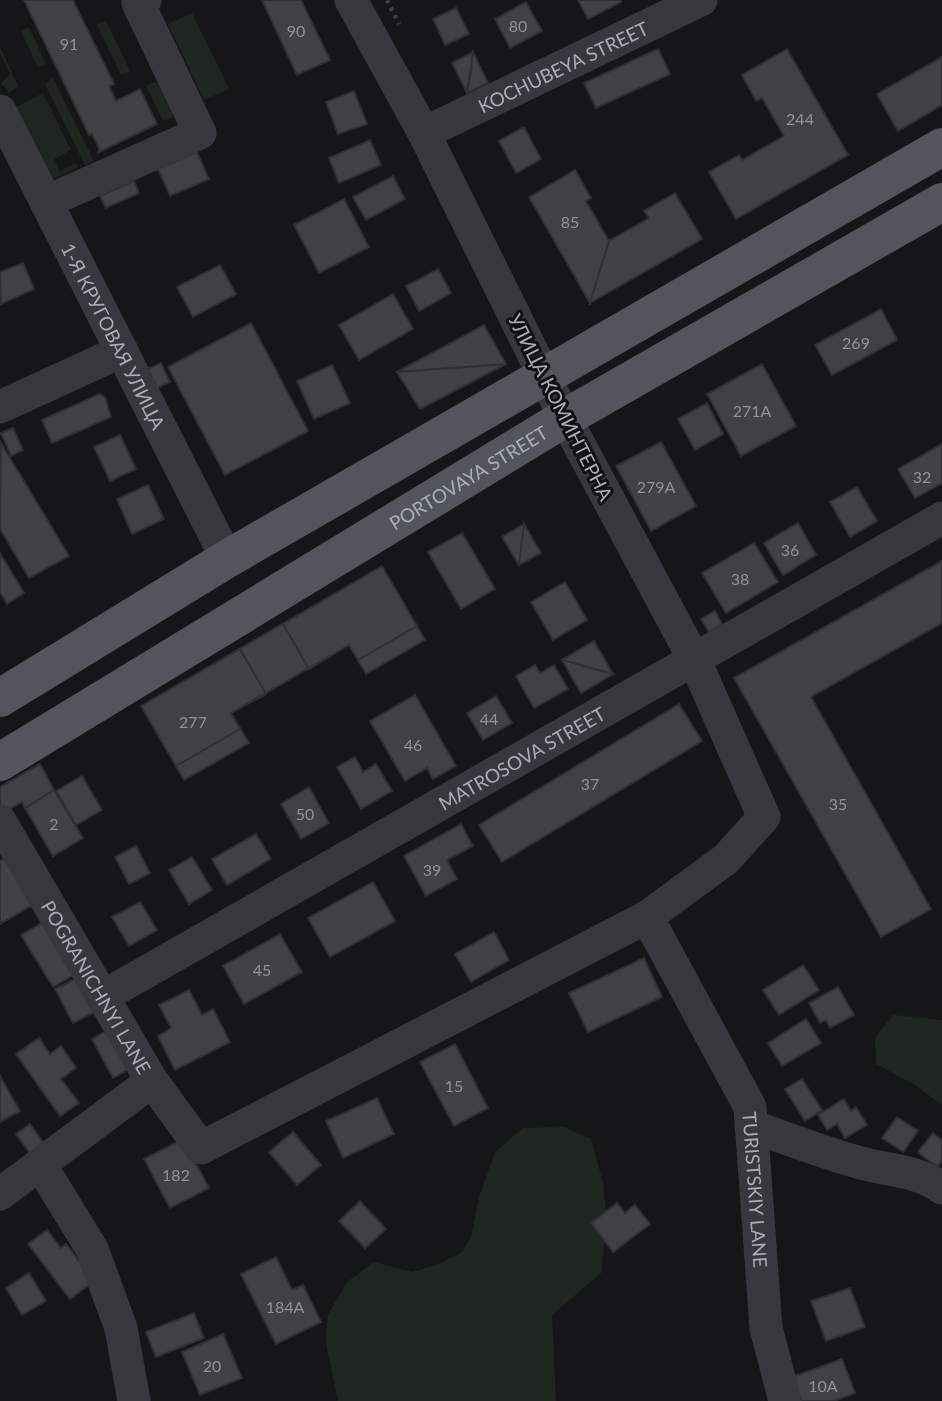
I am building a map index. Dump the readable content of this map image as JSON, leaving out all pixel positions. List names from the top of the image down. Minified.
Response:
{"streets":{"main road":["PORTOVAYA STREET"],"street":["KOCHUBEYA STREET","1-Я КРУГОВАЯ УЛИЦА","УЛИЦА КОМИНТЕРНА","MATROSOVA STREET","POGRANICHNYI LANE","TURISTSKIY LANE"]},"crossings":[["KOCHUBEYA STREET","УЛИЦА КОМИНТЕРНА"],["УЛИЦА КОМИНТЕРНА","PORTOVAYA STREET"],["УЛИЦА КОМИНТЕРНА","MATROSOVA STREET"],["УЛИЦА КОМИНТЕРНА","POGRANICHNYI LANE"],["УЛИЦА КОМИНТЕРНА","TURISTSKIY LANE"],["MATROSOVA STREET","POGRANICHNYI LANE"],["POGRANICHNYI LANE","TURISTSKIY LANE"]],"house_numbers":["80","90","91","244","85","269","271А","32","279А","36","38","44","277","46","37","35","50","2","39","45","15","182","184А","20","10А"]}
